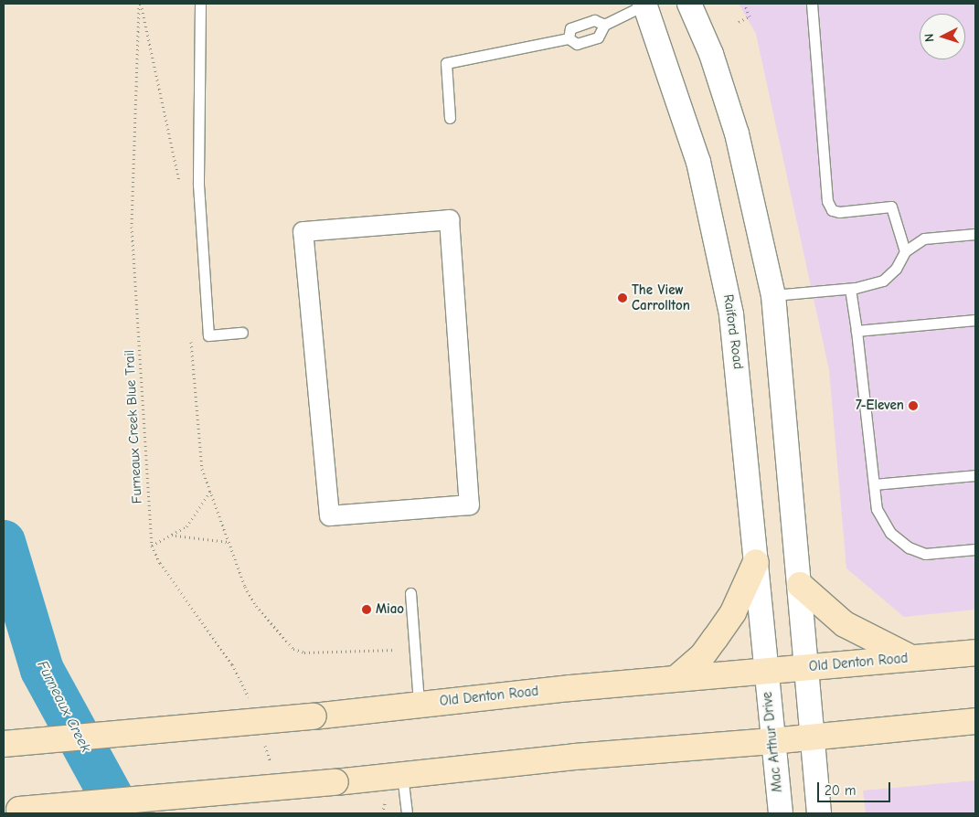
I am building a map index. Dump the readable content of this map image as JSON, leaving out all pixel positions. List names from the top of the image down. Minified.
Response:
{"streets":{"main road":["Old Denton Road"],"street":["Raiford Road","Mac Arthur Drive"],"path":["Furneaux Creek Blue Trail"]},"crossings":[["Raiford Road","Old Denton Road"],["Raiford Road","Mac Arthur Drive"],["Old Denton Road","Mac Arthur Drive"]],"water":["Furneaux Creek"],"places":["The View Carrollton","7-Eleven","Miao"],"scale_bar":"20 m","north":"left"}
